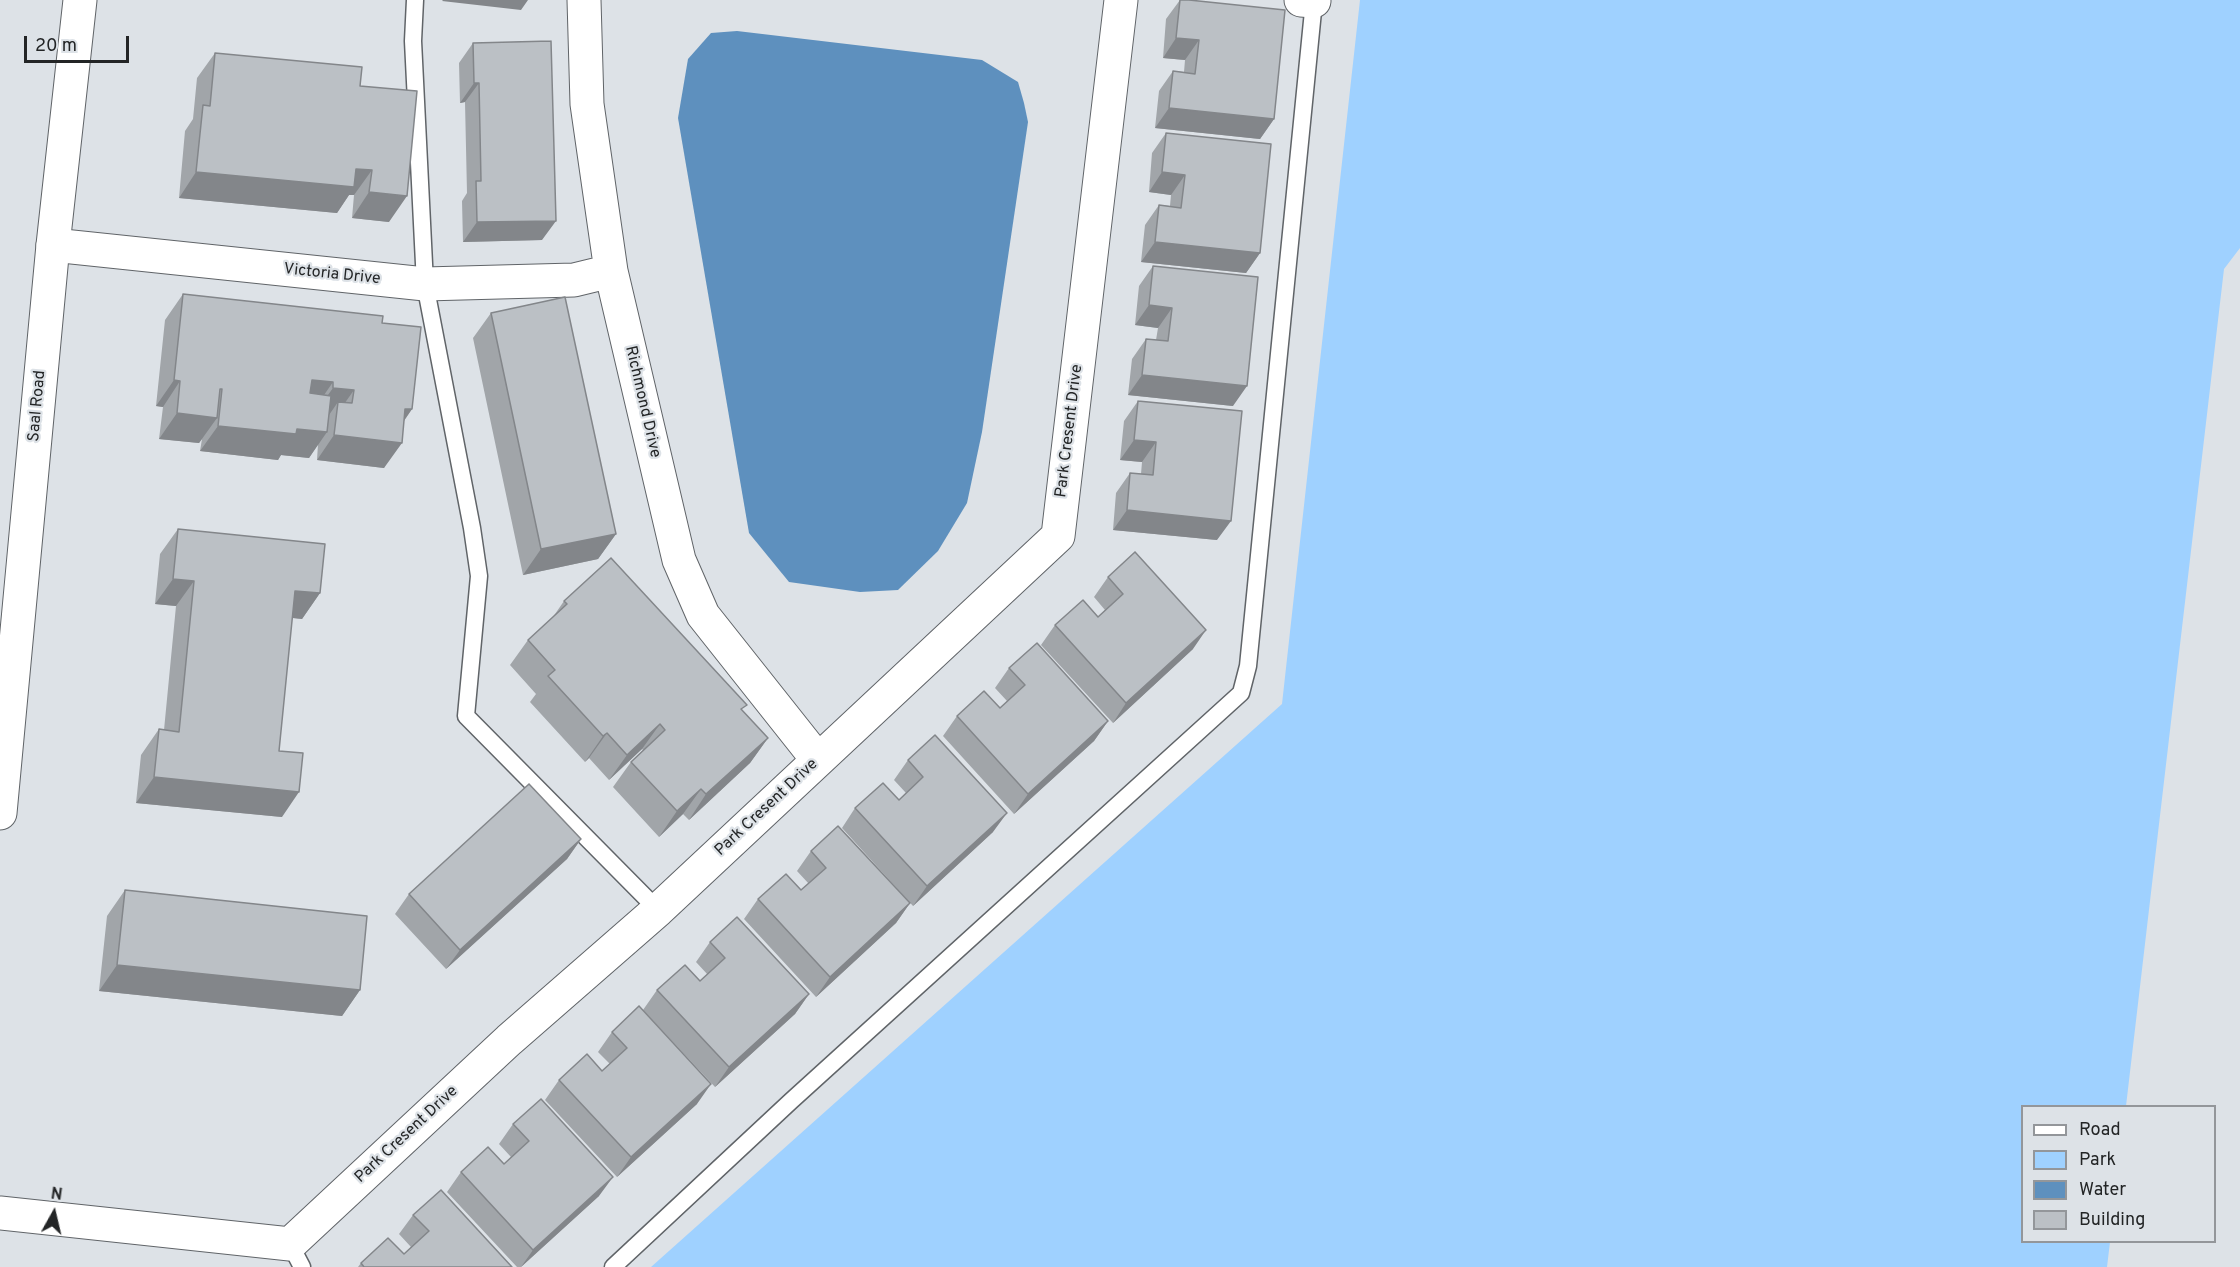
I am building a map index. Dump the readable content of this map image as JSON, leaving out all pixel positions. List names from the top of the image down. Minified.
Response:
{"streets":{"street":["Victoria Drive","Richmond Drive","Saal Road","Park Cresent Drive"]},"crossings":[["Victoria Drive","Richmond Drive"],["Victoria Drive","Saal Road"],["Richmond Drive","Park Cresent Drive"]],"legend":["Road","Park","Water","Building"],"scale_bar":"20 m","north":"top"}
